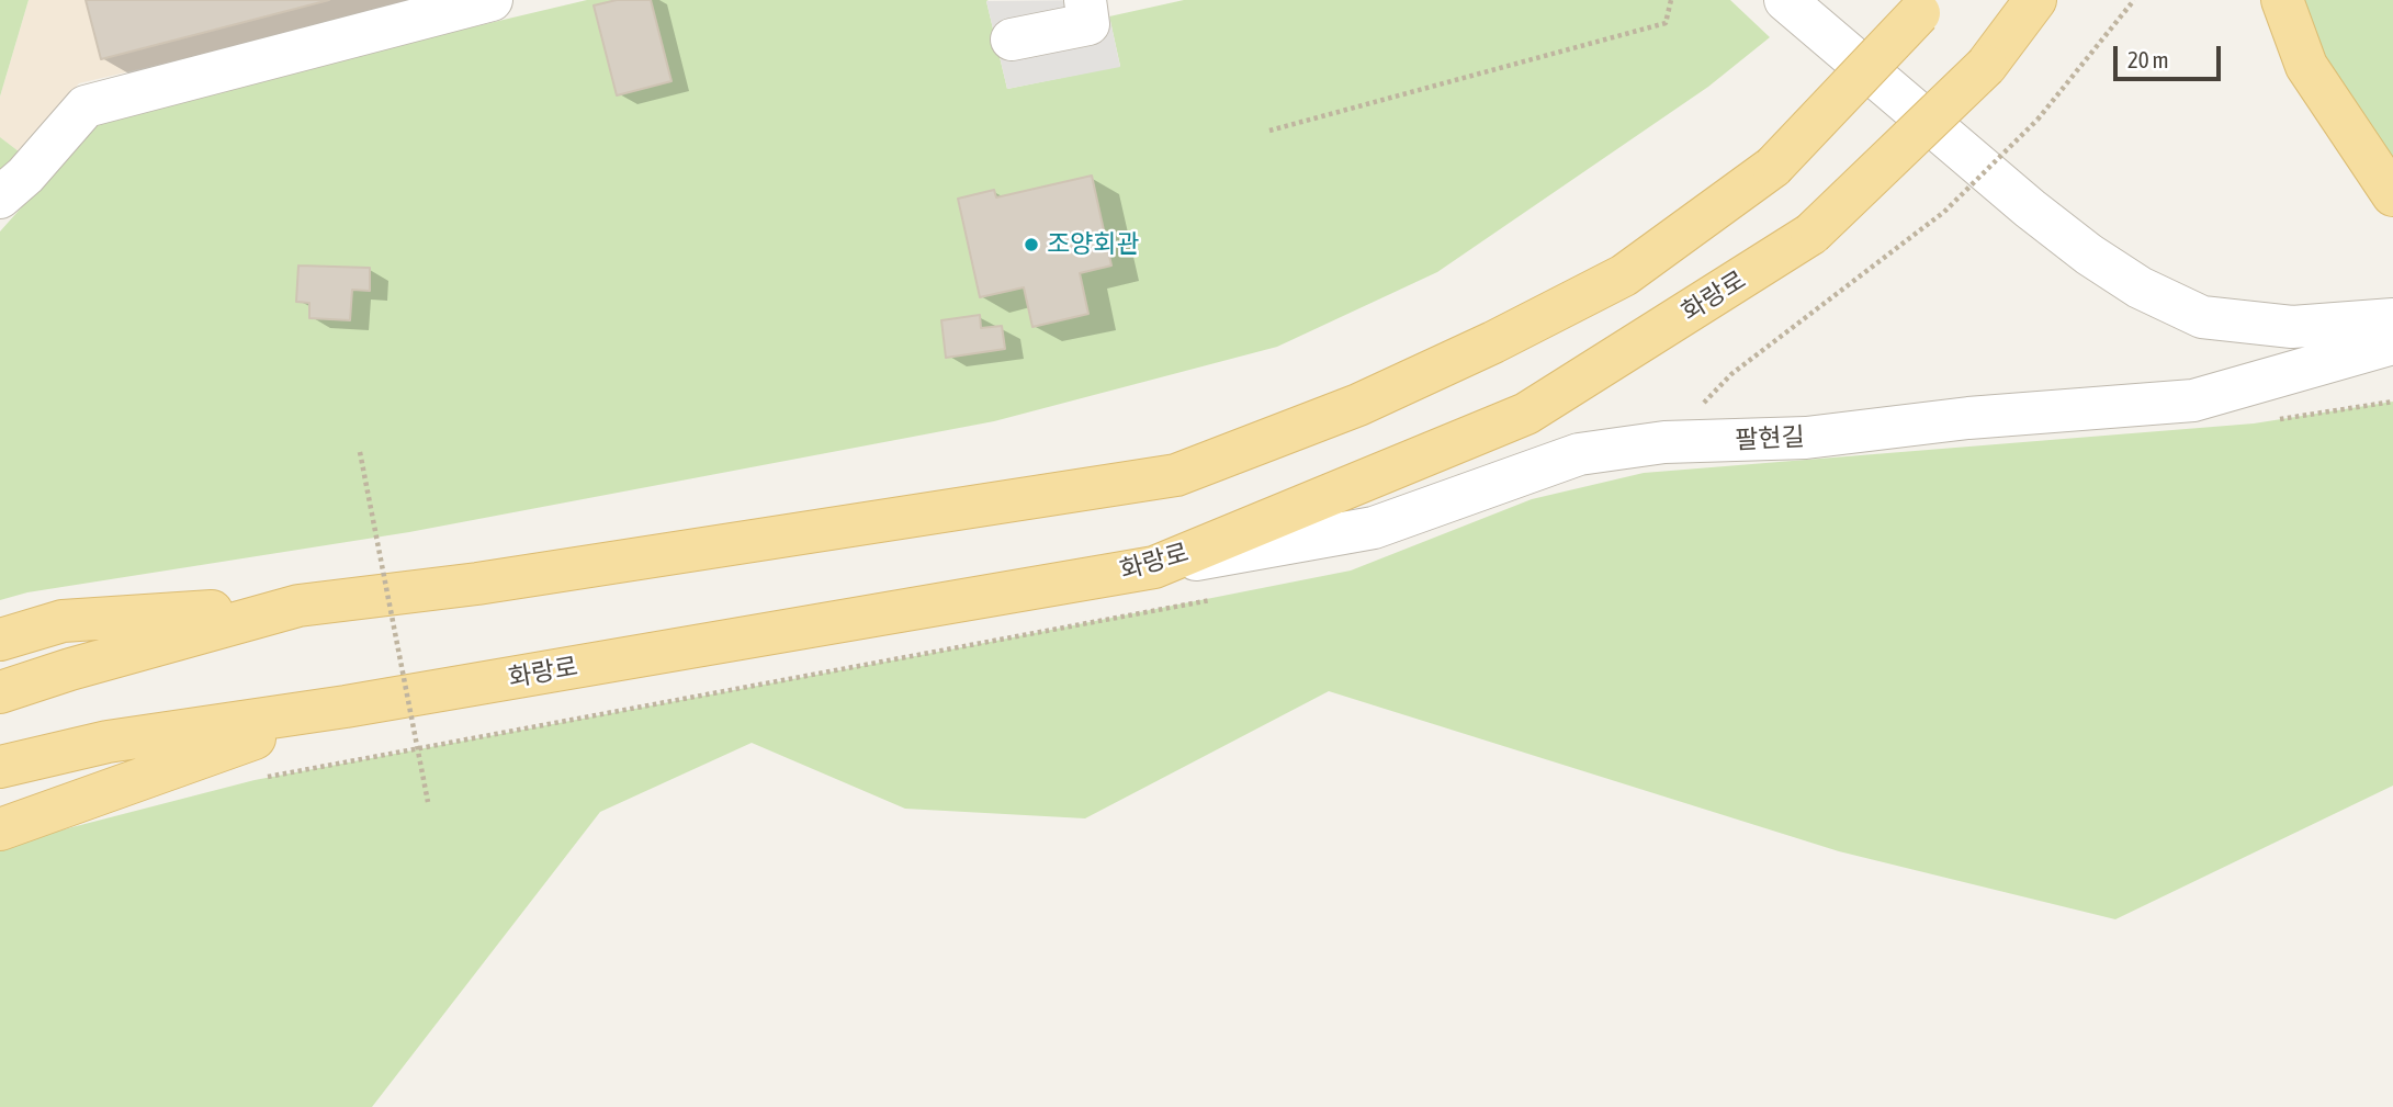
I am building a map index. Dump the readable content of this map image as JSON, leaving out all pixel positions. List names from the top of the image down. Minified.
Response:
{"streets":{"main road":["화랑로"],"street":["팔현길"]},"crossings":[["화랑로","팔현길"]],"places":["조양회관"],"scale_bar":"20 m"}
